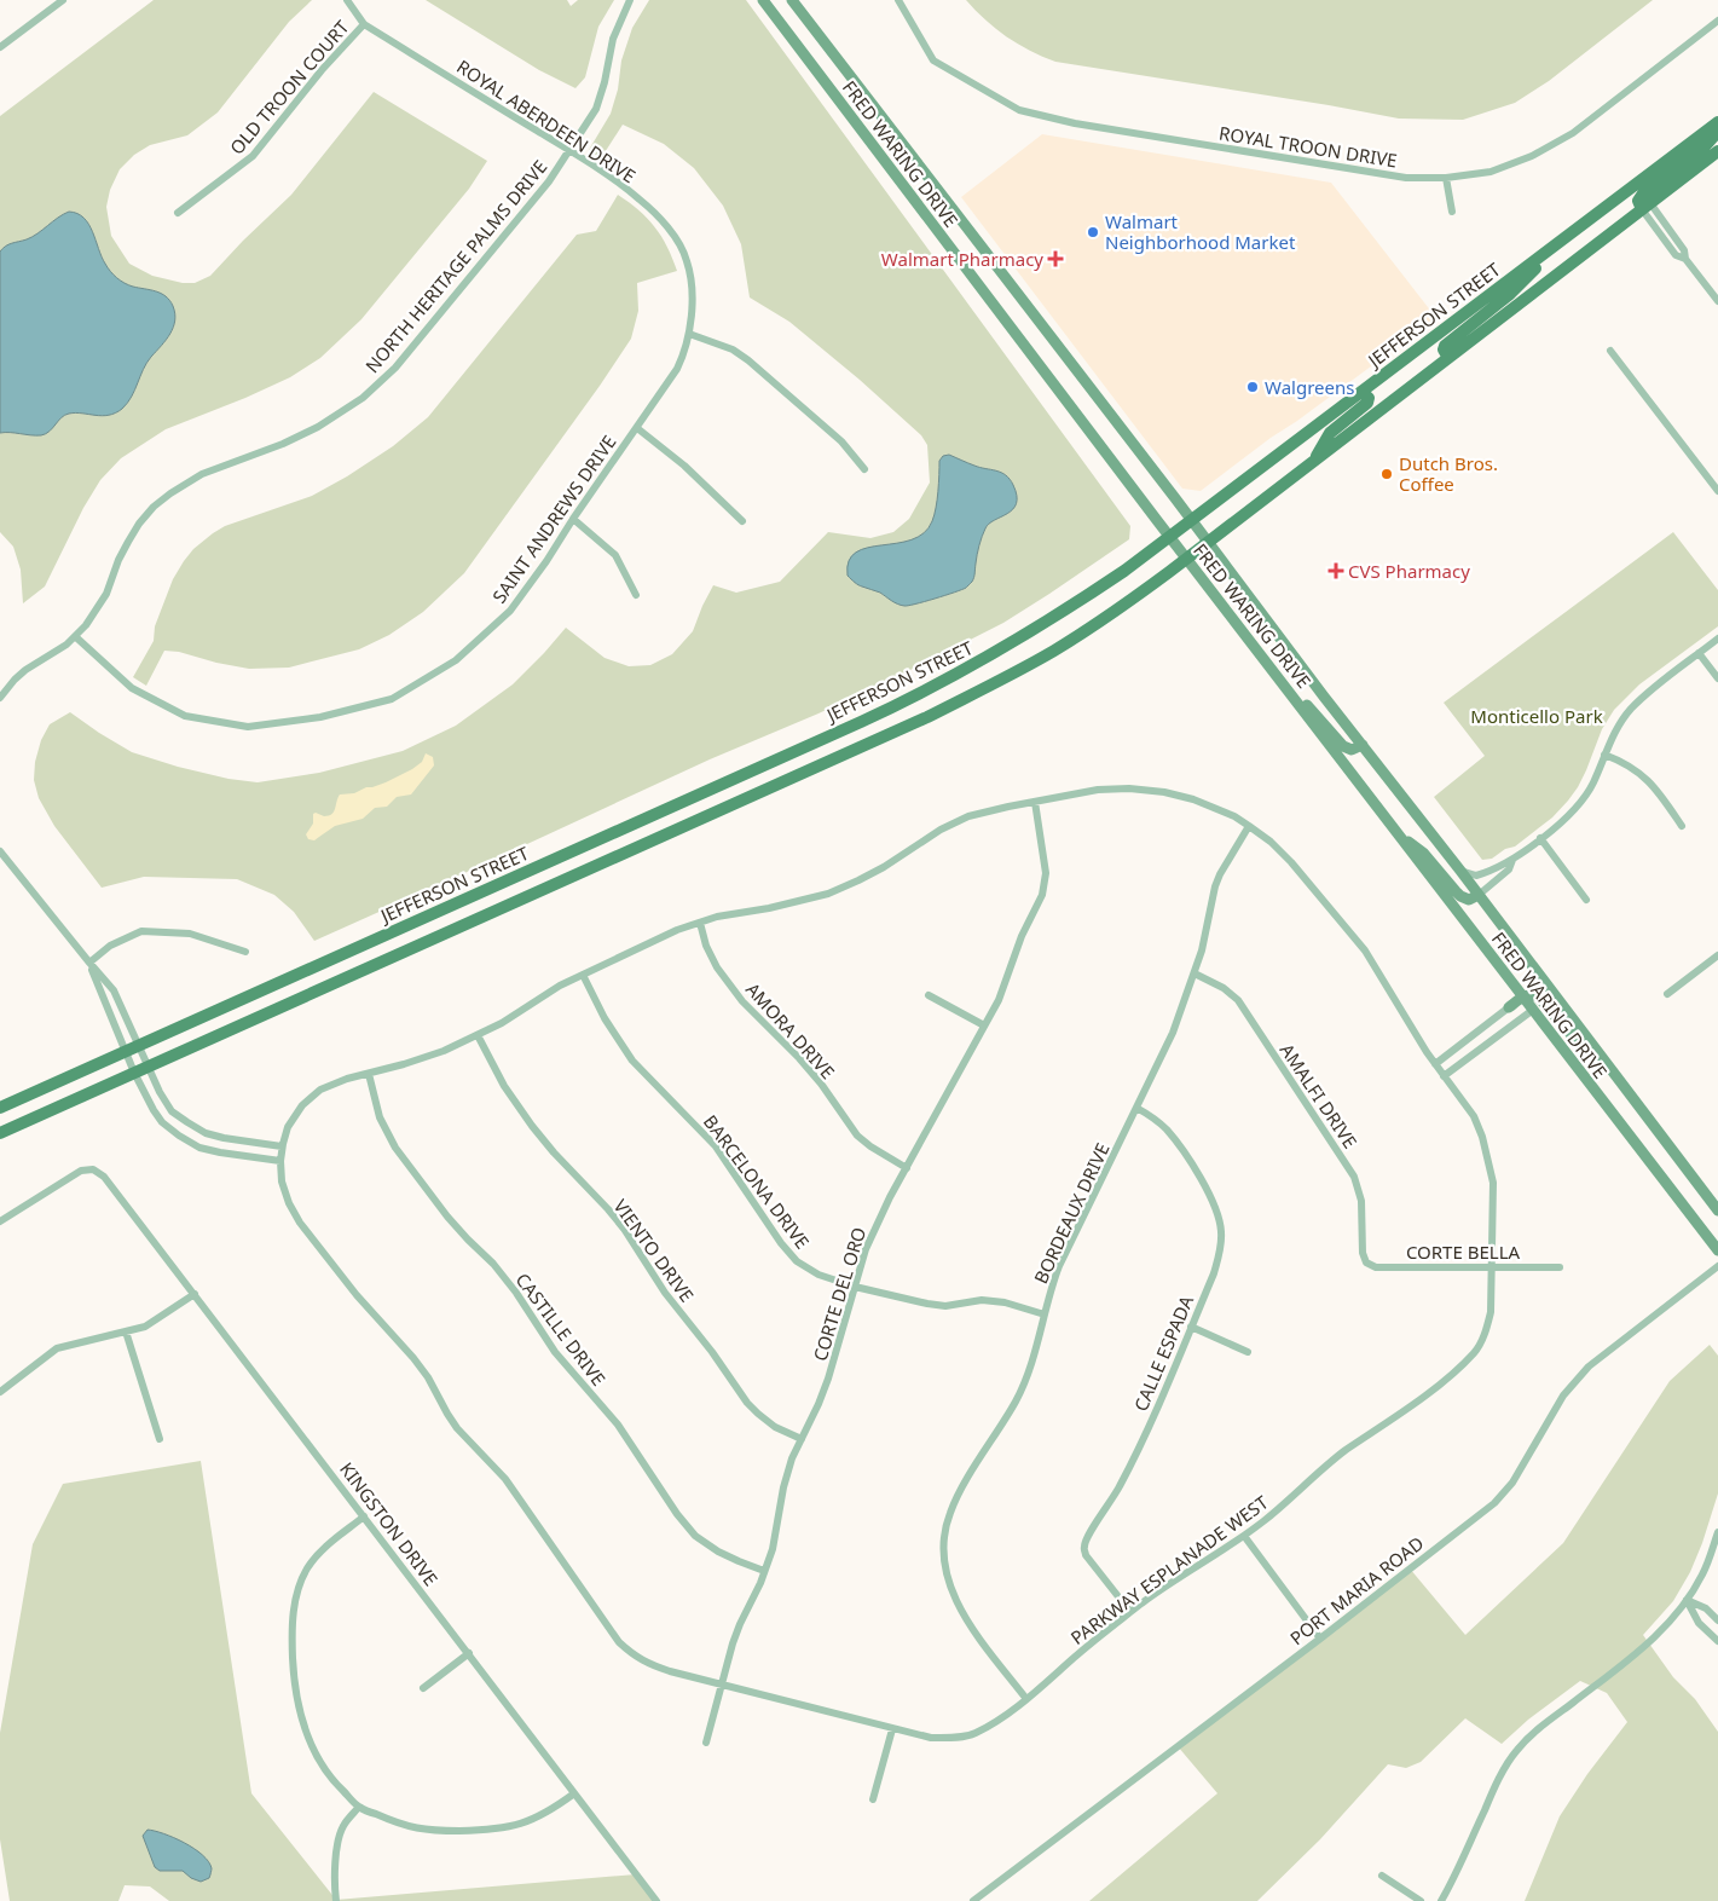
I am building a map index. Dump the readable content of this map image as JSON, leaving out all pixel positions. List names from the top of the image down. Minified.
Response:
{"streets":{"main road":["FRED WARING DRIVE","JEFFERSON STREET"],"street":["OLD TROON COURT","ROYAL ABERDEEN DRIVE","ROYAL TROON DRIVE","NORTH HERITAGE PALMS DRIVE","SAINT ANDREWS DRIVE","AMORA DRIVE","AMALFI DRIVE","BARCELONA DRIVE","BORDEAUX DRIVE","VIENTO DRIVE","CORTE BELLA","CORTE DEL ORO","CASTILLE DRIVE","CALLE ESPADA","KINGSTON DRIVE","PARKWAY ESPLANADE WEST","PORT MARIA ROAD"]},"crossings":[["OLD TROON COURT","ROYAL ABERDEEN DRIVE"],["ROYAL ABERDEEN DRIVE","NORTH HERITAGE PALMS DRIVE"],["ROYAL ABERDEEN DRIVE","SAINT ANDREWS DRIVE"],["FRED WARING DRIVE","JEFFERSON STREET"],["NORTH HERITAGE PALMS DRIVE","SAINT ANDREWS DRIVE"],["AMORA DRIVE","CORTE DEL ORO"],["AMORA DRIVE","PARKWAY ESPLANADE WEST"],["AMALFI DRIVE","BORDEAUX DRIVE"],["AMALFI DRIVE","CORTE BELLA"],["BARCELONA DRIVE","BORDEAUX DRIVE"],["BARCELONA DRIVE","CORTE DEL ORO"],["BARCELONA DRIVE","PARKWAY ESPLANADE WEST"],["BORDEAUX DRIVE","CALLE ESPADA"],["BORDEAUX DRIVE","PARKWAY ESPLANADE WEST"],["VIENTO DRIVE","CORTE DEL ORO"],["VIENTO DRIVE","PARKWAY ESPLANADE WEST"],["CORTE BELLA","PARKWAY ESPLANADE WEST"],["CORTE DEL ORO","CASTILLE DRIVE"],["CORTE DEL ORO","PARKWAY ESPLANADE WEST"],["CASTILLE DRIVE","PARKWAY ESPLANADE WEST"],["CALLE ESPADA","PARKWAY ESPLANADE WEST"]],"parks":["Monticello Park"],"places":{"other":["Walmart Neighborhood Market","Walgreens","Dutch Bros. Coffee"],"health":["Walmart Pharmacy","CVS Pharmacy"]}}
